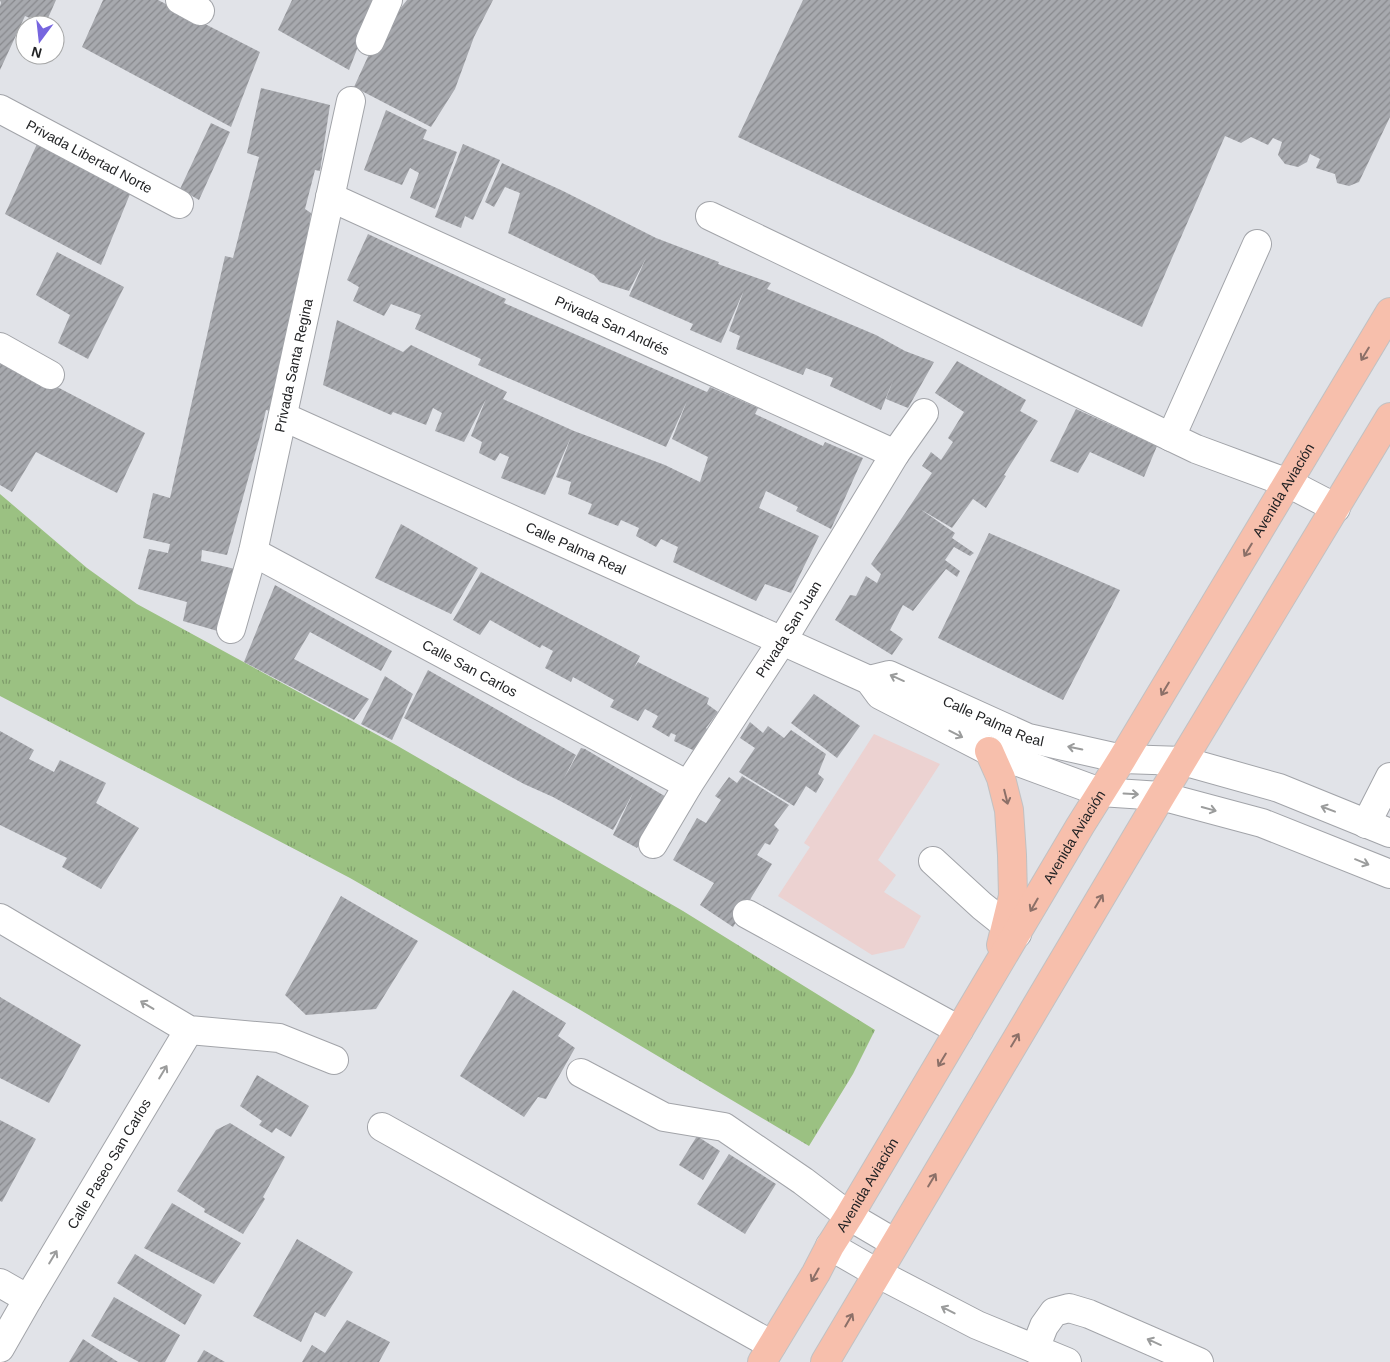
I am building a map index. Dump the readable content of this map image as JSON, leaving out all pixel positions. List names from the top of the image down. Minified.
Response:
{"streets":{"main road":["Avenida Aviación"],"street":["Privada Libertad Norte","Privada San Andrés","Privada Santa Regina","Calle Palma Real","Privada San Juan","Calle San Carlos","Calle Paseo San Carlos"]},"crossings":[["Privada San Andrés","Privada Santa Regina"],["Privada San Andrés","Privada San Juan"],["Privada Santa Regina","Calle Palma Real"],["Privada Santa Regina","Calle San Carlos"],["Avenida Aviación","Calle Palma Real"],["Calle Palma Real","Privada San Juan"],["Privada San Juan","Calle San Carlos"]],"one_way":["Calle Paseo San Carlos"],"north":"bottom"}
